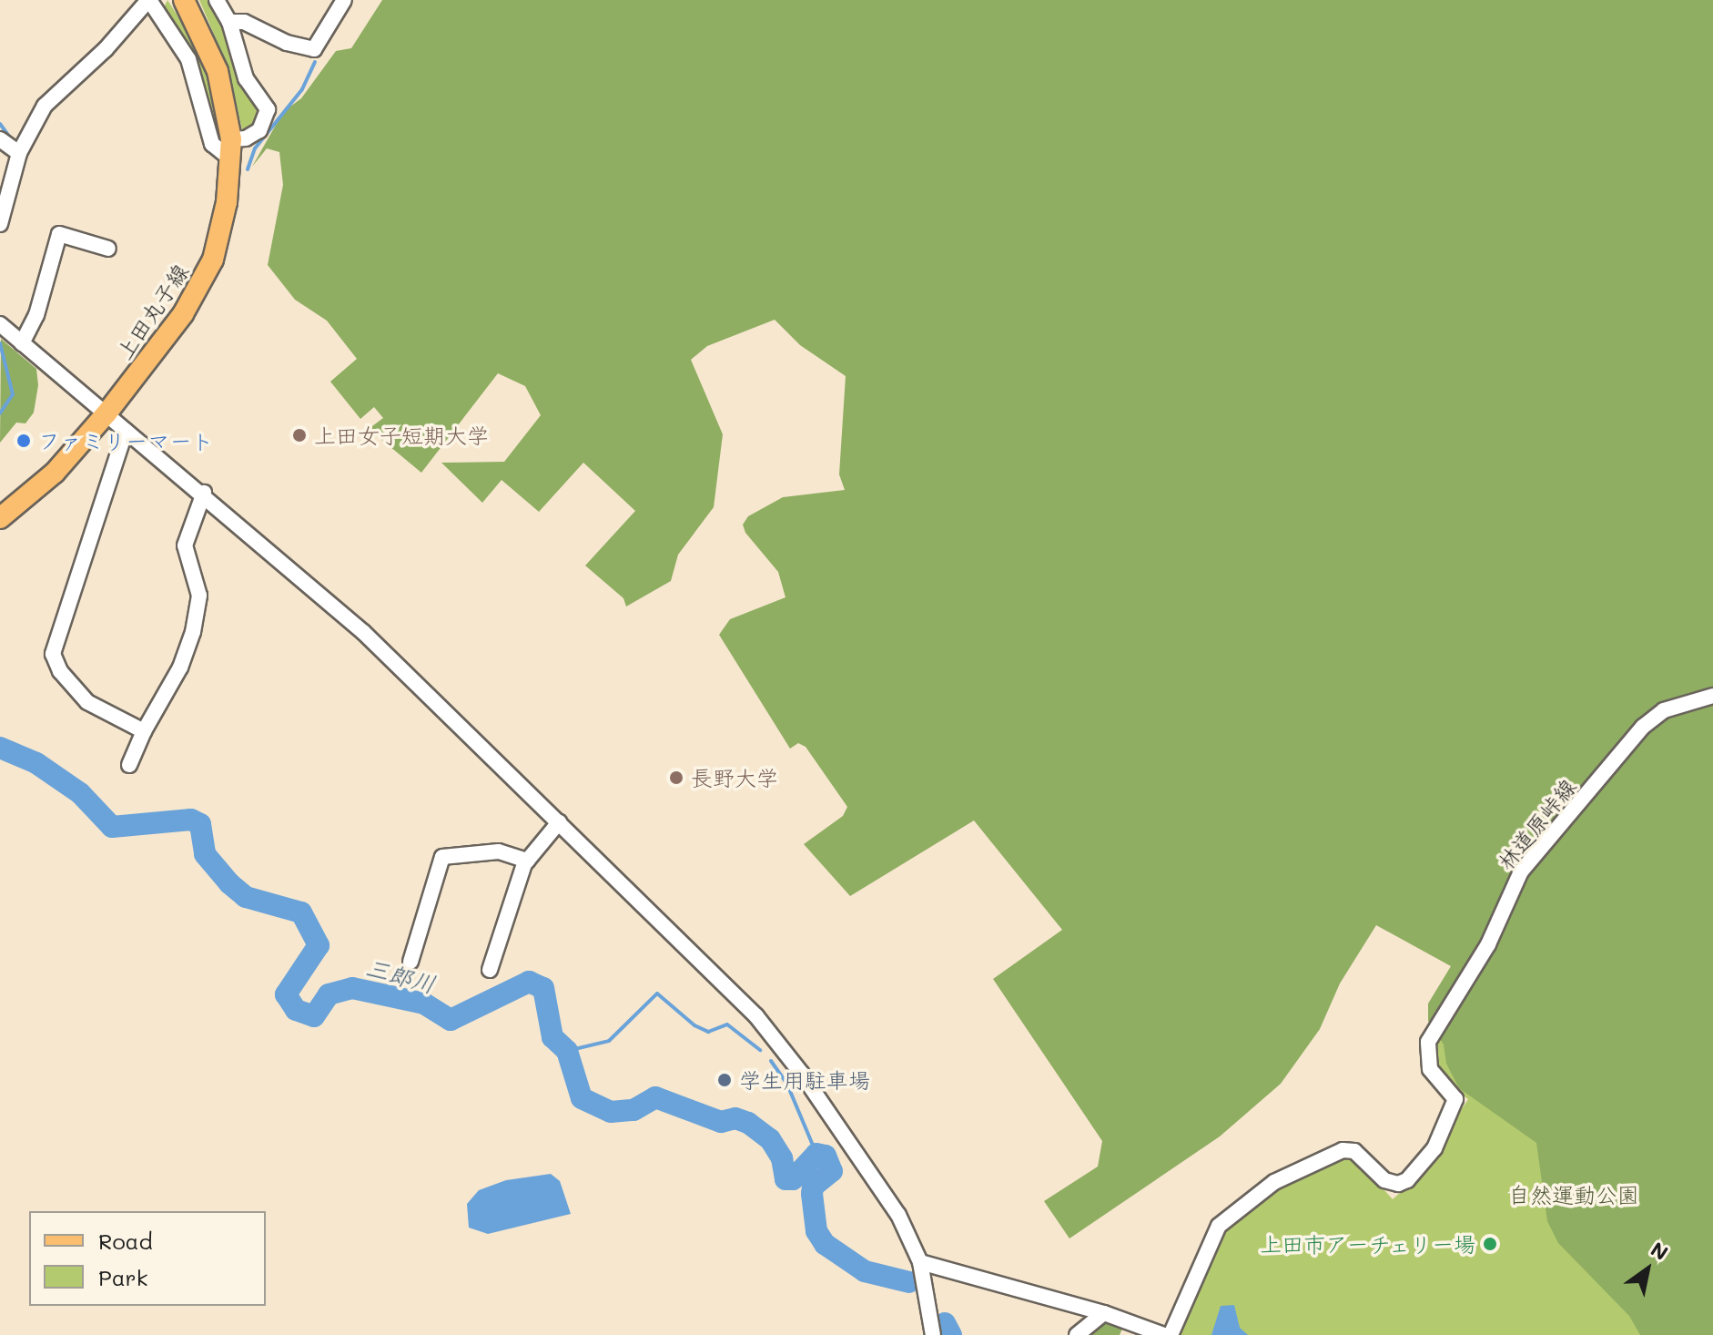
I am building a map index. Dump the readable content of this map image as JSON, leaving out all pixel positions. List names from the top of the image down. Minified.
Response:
{"streets":{"main road":["上田丸子線"],"street":["林道原峠線"]},"water":["三郎川"],"parks":["自然運動公園"],"places":["上田女子短期大学","ファミリーマート","長野大学","学生用駐車場","上田市アーチェリー場"],"legend":["Road","Park"],"north":"top right"}
